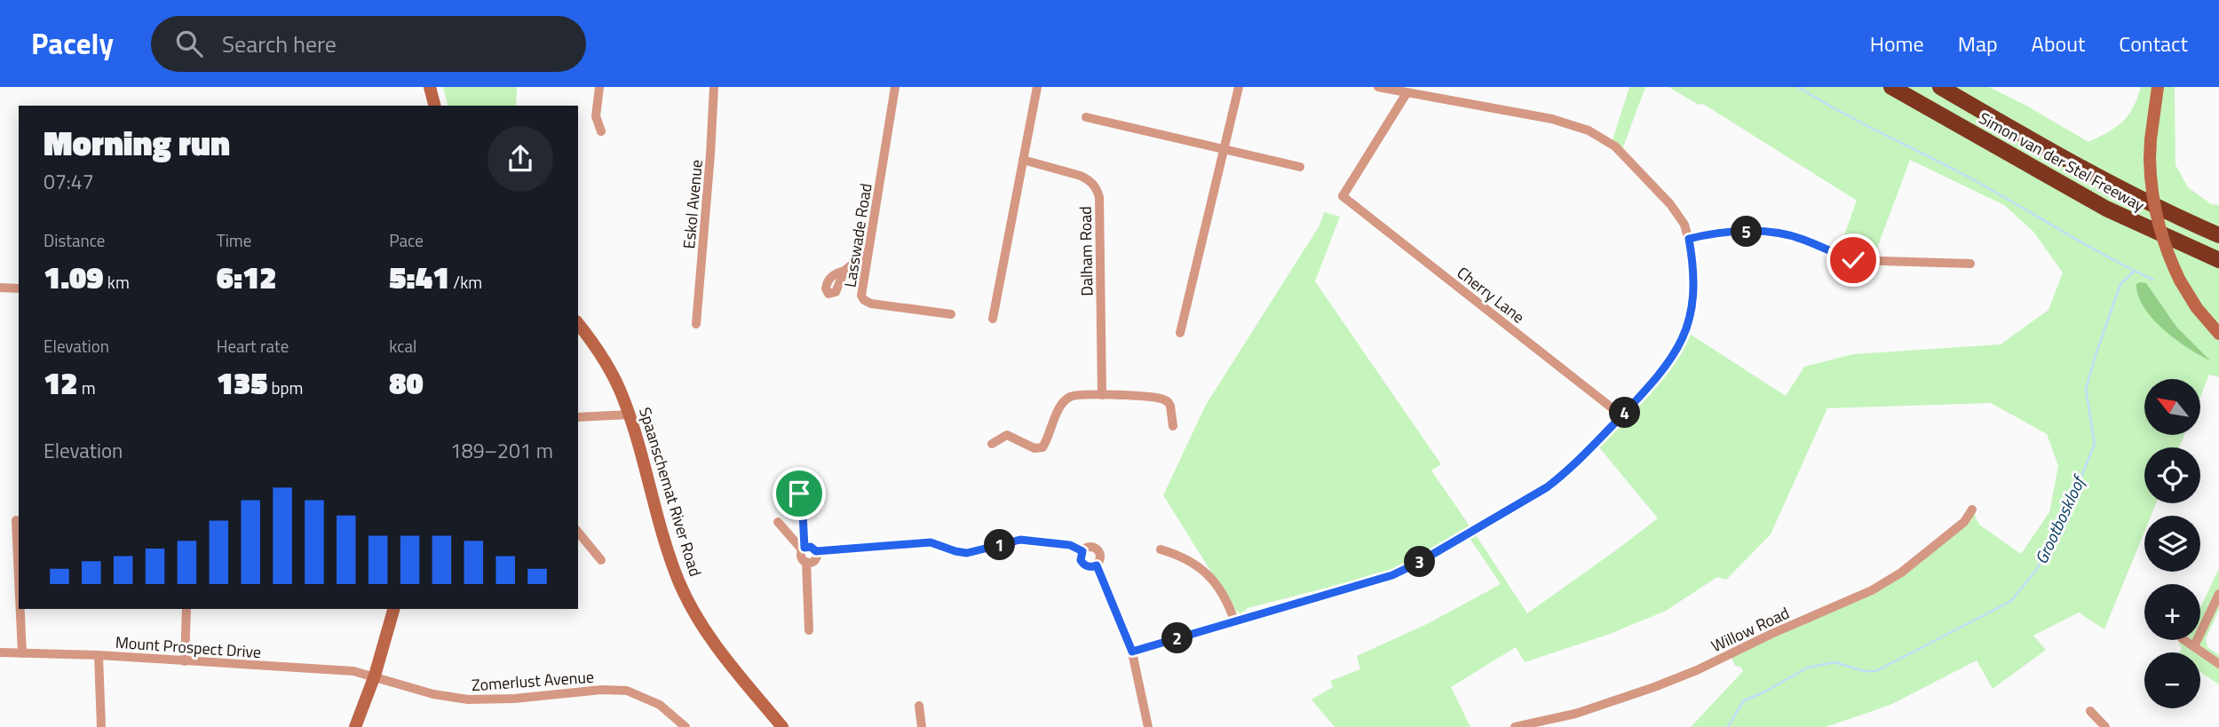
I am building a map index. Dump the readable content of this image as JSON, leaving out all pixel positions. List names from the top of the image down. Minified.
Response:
{"streets":{"highway":["Simon van der Stel Freeway"],"main road":["Spaanschemat River Road"],"street":["Eskol Avenue","Lasswade Road","Dalham Road","Cherry Lane","Willow Road","Mount Prospect Drive","Zomerlust Avenue"]},"crossings":[["Mount Prospect Drive","Zomerlust Avenue"]],"water":["Grootboskloof"],"north":"top left","page":{"header":"Pacely","search":"Search here","nav":["Home","Map","About","Contact"],"heading":["Morning run","07:47"],"stats":[["Distance","1.09 km"],["Time","6:12"],["Pace","5:41 /km"],["Elevation","12 m"],["Heart rate","135 bpm"],["kcal","80"]],"pins":["5","4","1","3","2"],"map_buttons":["+","−"],"chart":["Elevation","189–201 m"]}}
